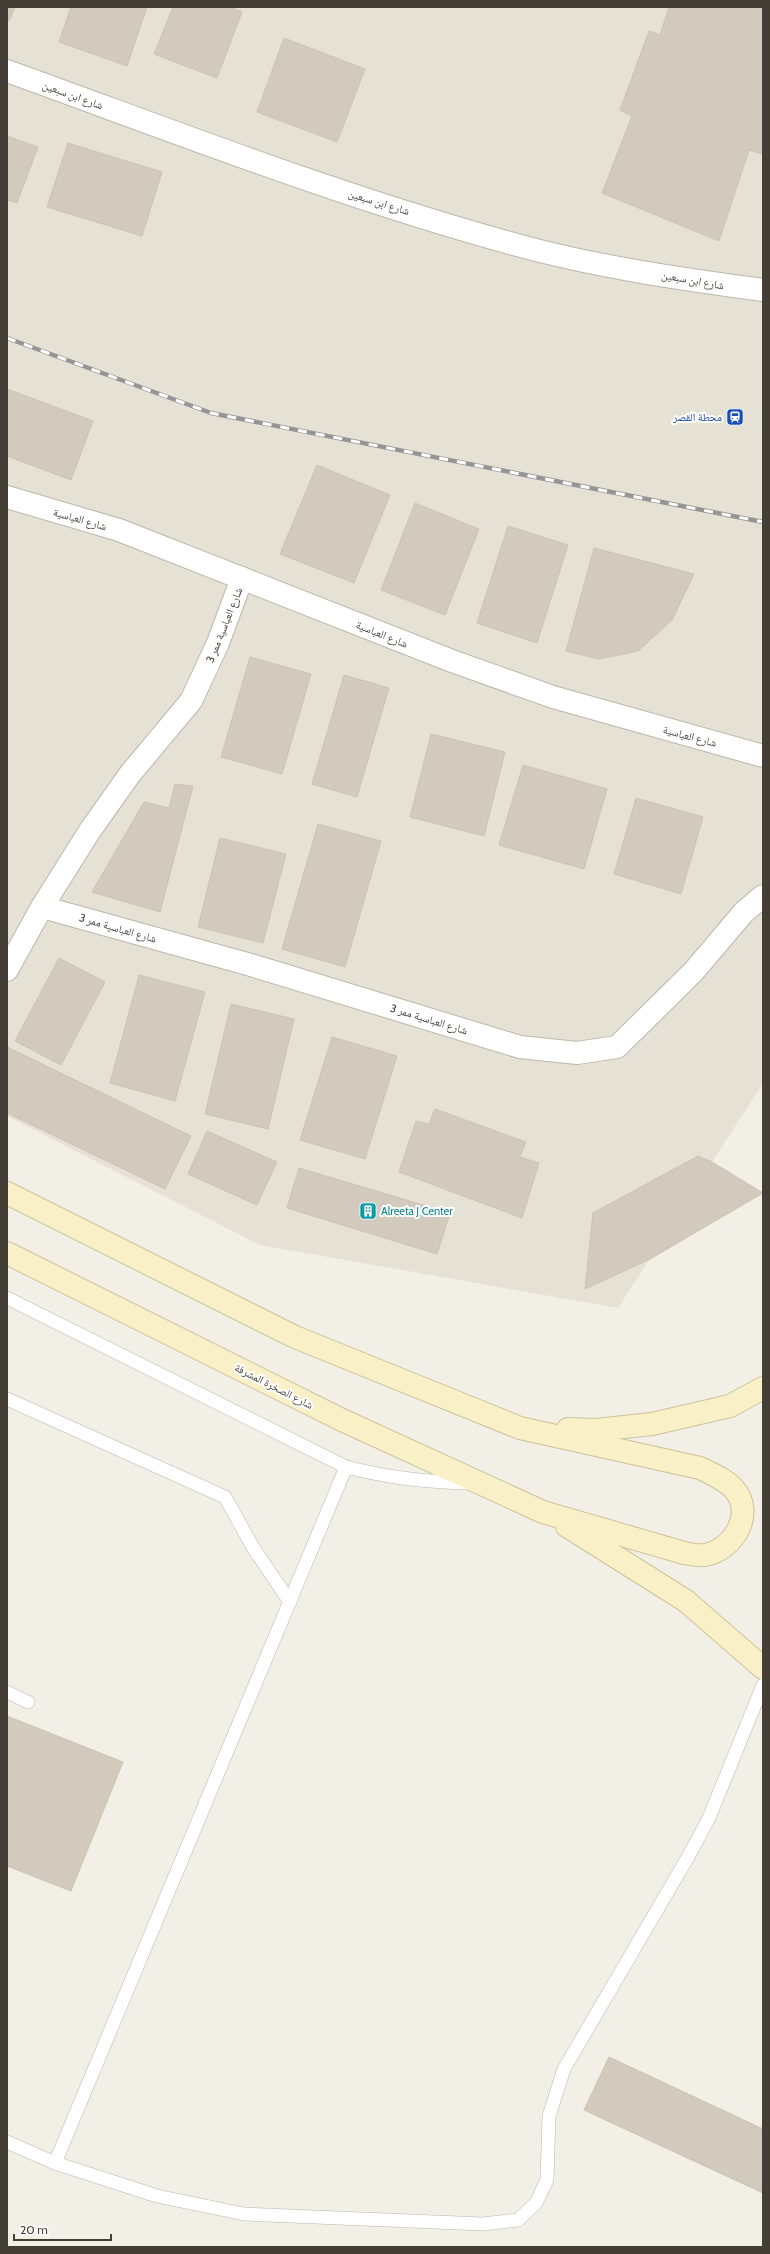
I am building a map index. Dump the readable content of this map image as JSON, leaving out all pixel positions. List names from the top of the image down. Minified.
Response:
{"streets":{"main road":["شارع الصخرة المشرفة"],"street":["شارع ابن سبعين","شارع العباسية","شارع العباسية ممر 3"]},"crossings":[["شارع العباسية","شارع العباسية ممر 3"]],"places":{"station":["محطة القصر"],"building":["Alreeta J Center"]},"scale_bar":"20 m"}
